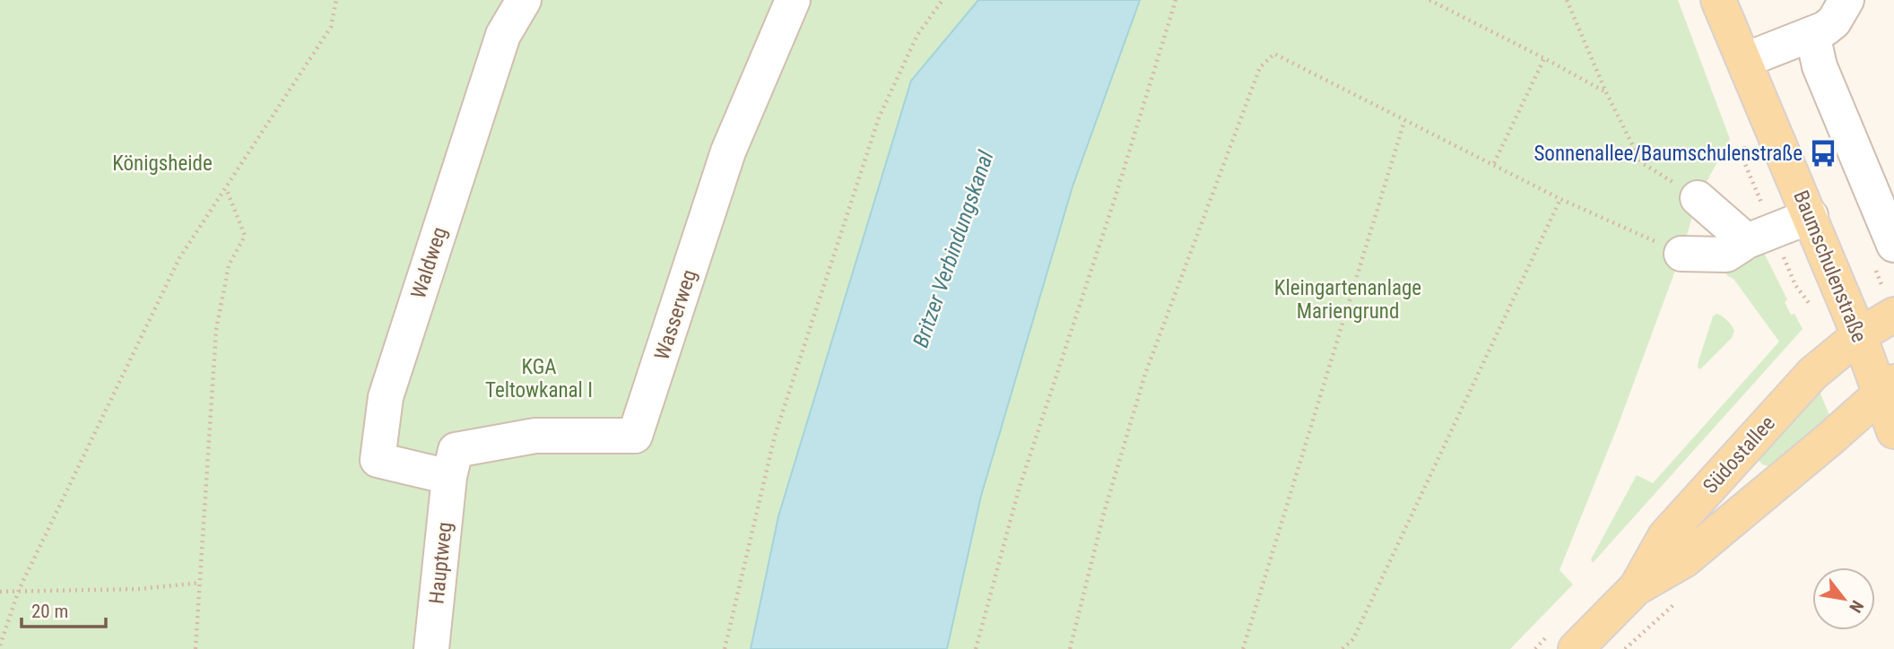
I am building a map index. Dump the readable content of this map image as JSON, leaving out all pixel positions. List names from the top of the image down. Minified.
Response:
{"streets":{"main road":["Baumschulenstraße","Südostallee"],"street":["Waldweg","Wasserweg","Hauptweg"]},"crossings":[["Waldweg","Wasserweg"],["Waldweg","Hauptweg"],["Baumschulenstraße","Südostallee"],["Wasserweg","Hauptweg"]],"water":["Britzer Verbindungskanal"],"parks":["Königsheide","Kleingartenanlage Mariengrund","KGA Teltowkanal I"],"places":{"bus stop":["Sonnenallee/Baumschulenstraße"]},"scale_bar":"20 m","north":"bottom right"}
